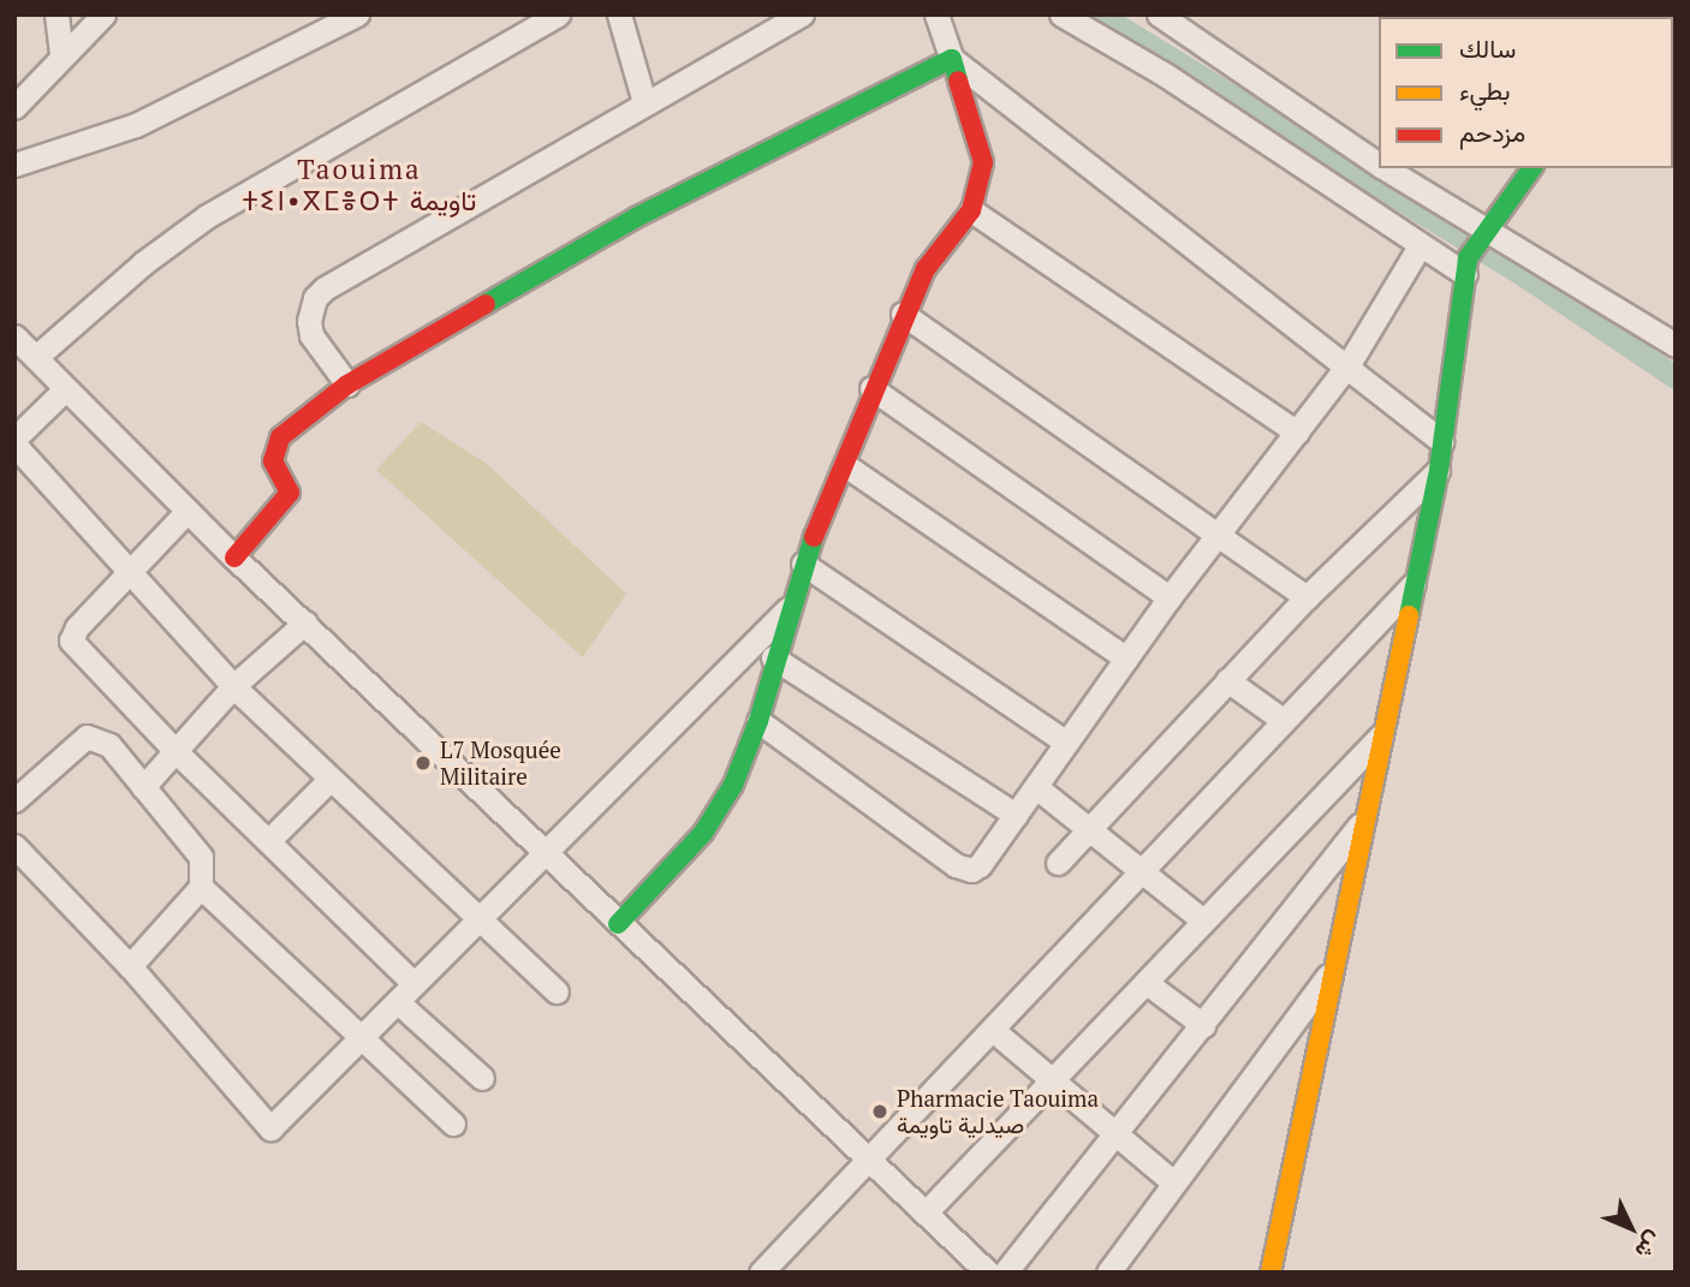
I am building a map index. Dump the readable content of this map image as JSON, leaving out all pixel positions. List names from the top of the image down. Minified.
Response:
{"districts":["Taouima ⵜⵉⵏ•ⴳⵎⴻⵔⵜ تاويمة"],"places":["L7 Mosquée Militaire","Pharmacie Taouima صيدلية تاويمة"],"legend":["سالك","بطيء","مزدحم"],"north":"bottom right"}
